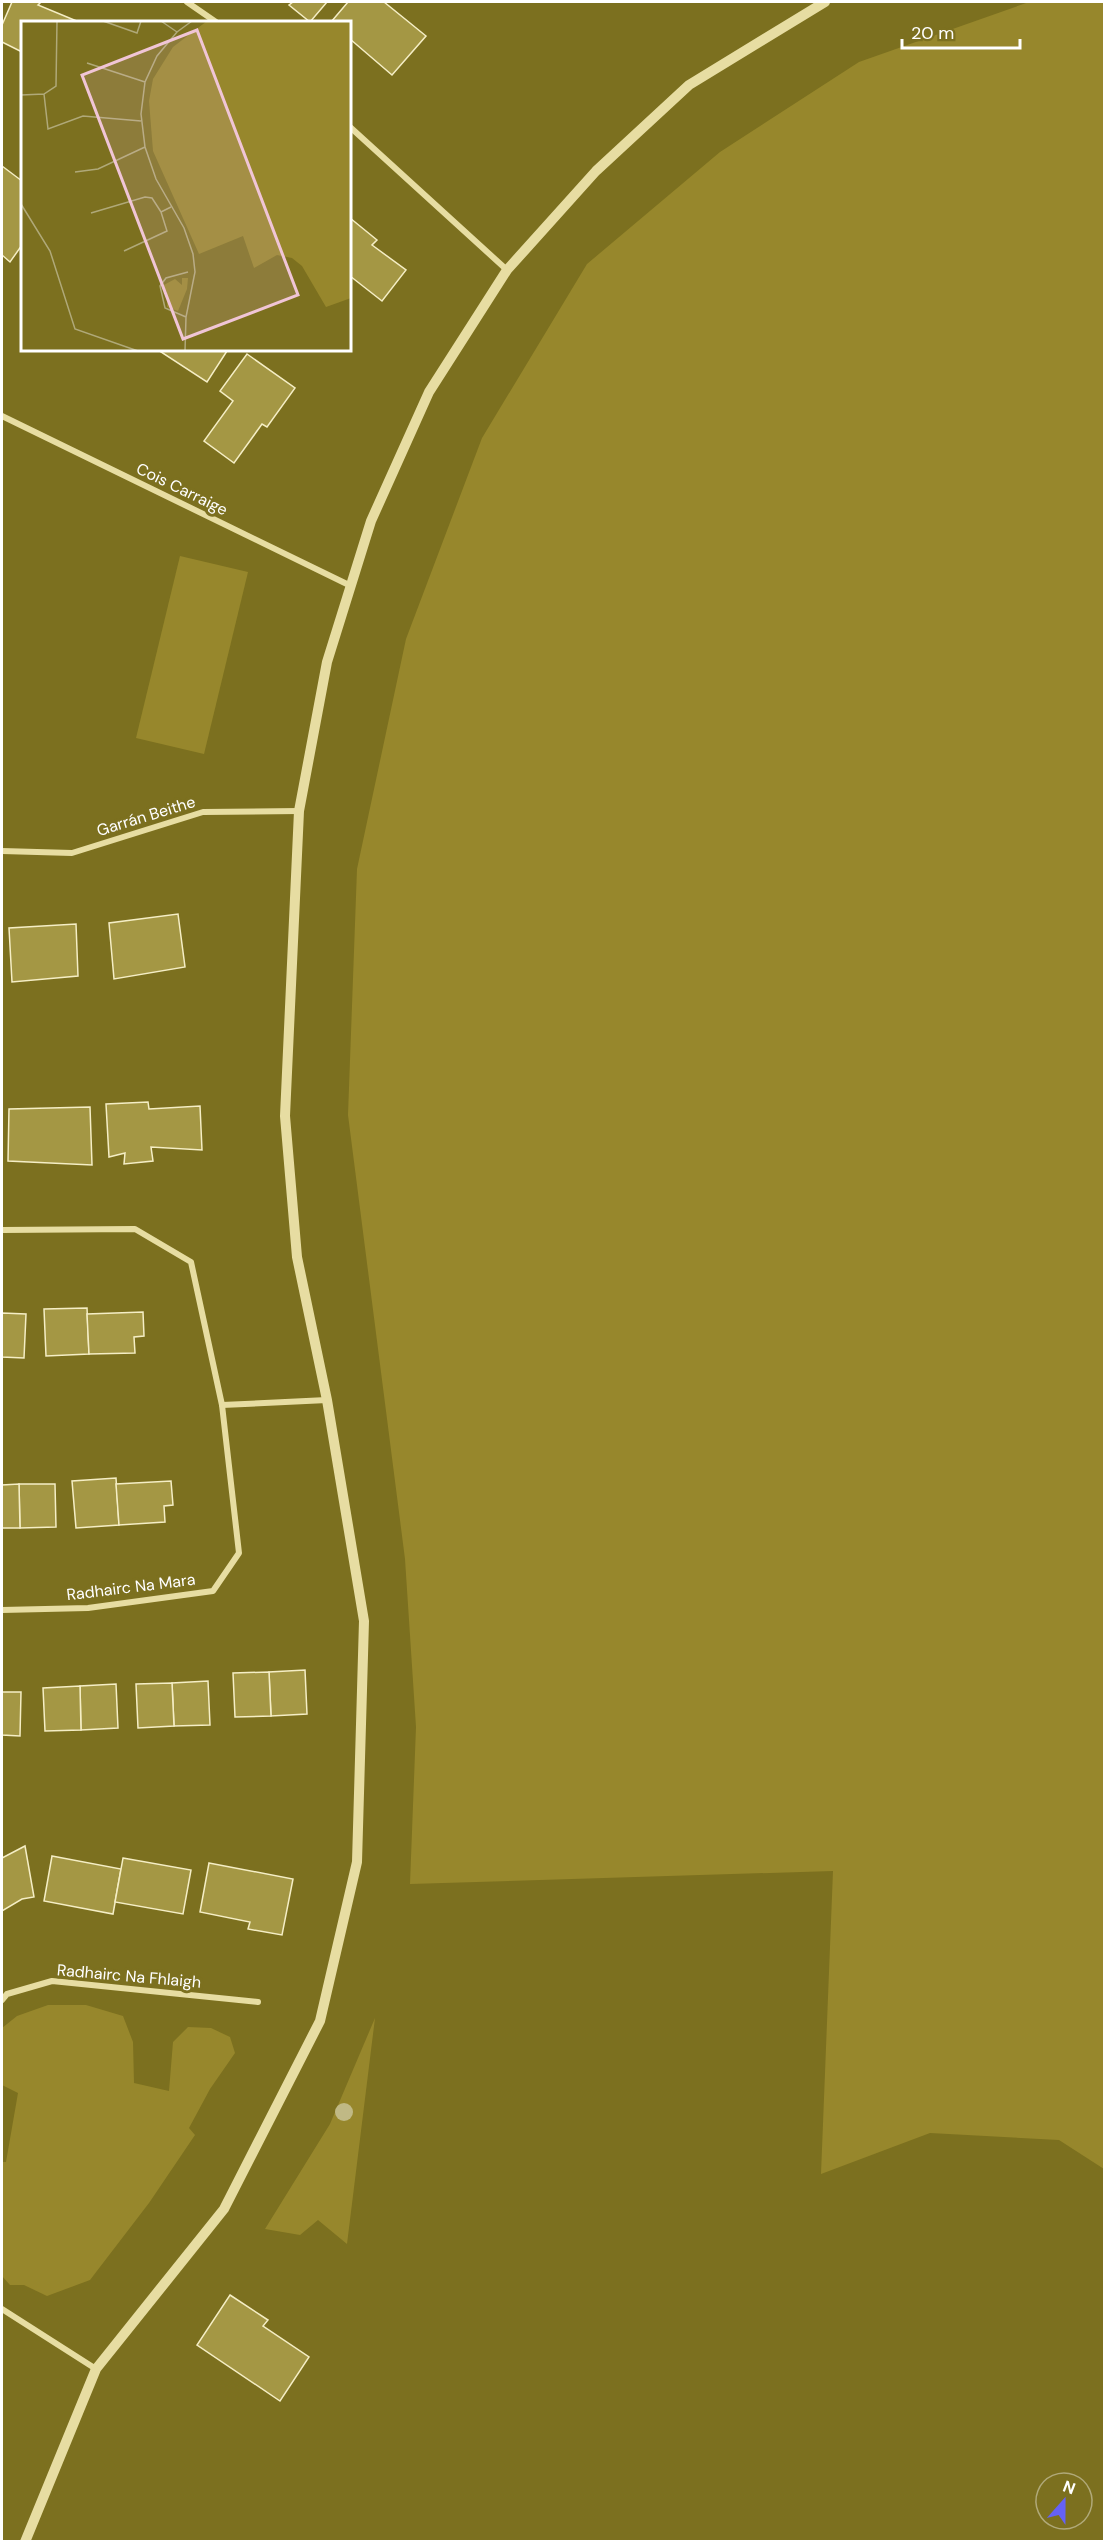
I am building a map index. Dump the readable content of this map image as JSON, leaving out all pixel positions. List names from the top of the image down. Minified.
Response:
{"streets":{"street":["Cois Carraige","Garrán Beithe","Radhairc Na Mara","Radhairc Na Fhlaigh"]},"scale_bar":"20 m","north":"top"}
